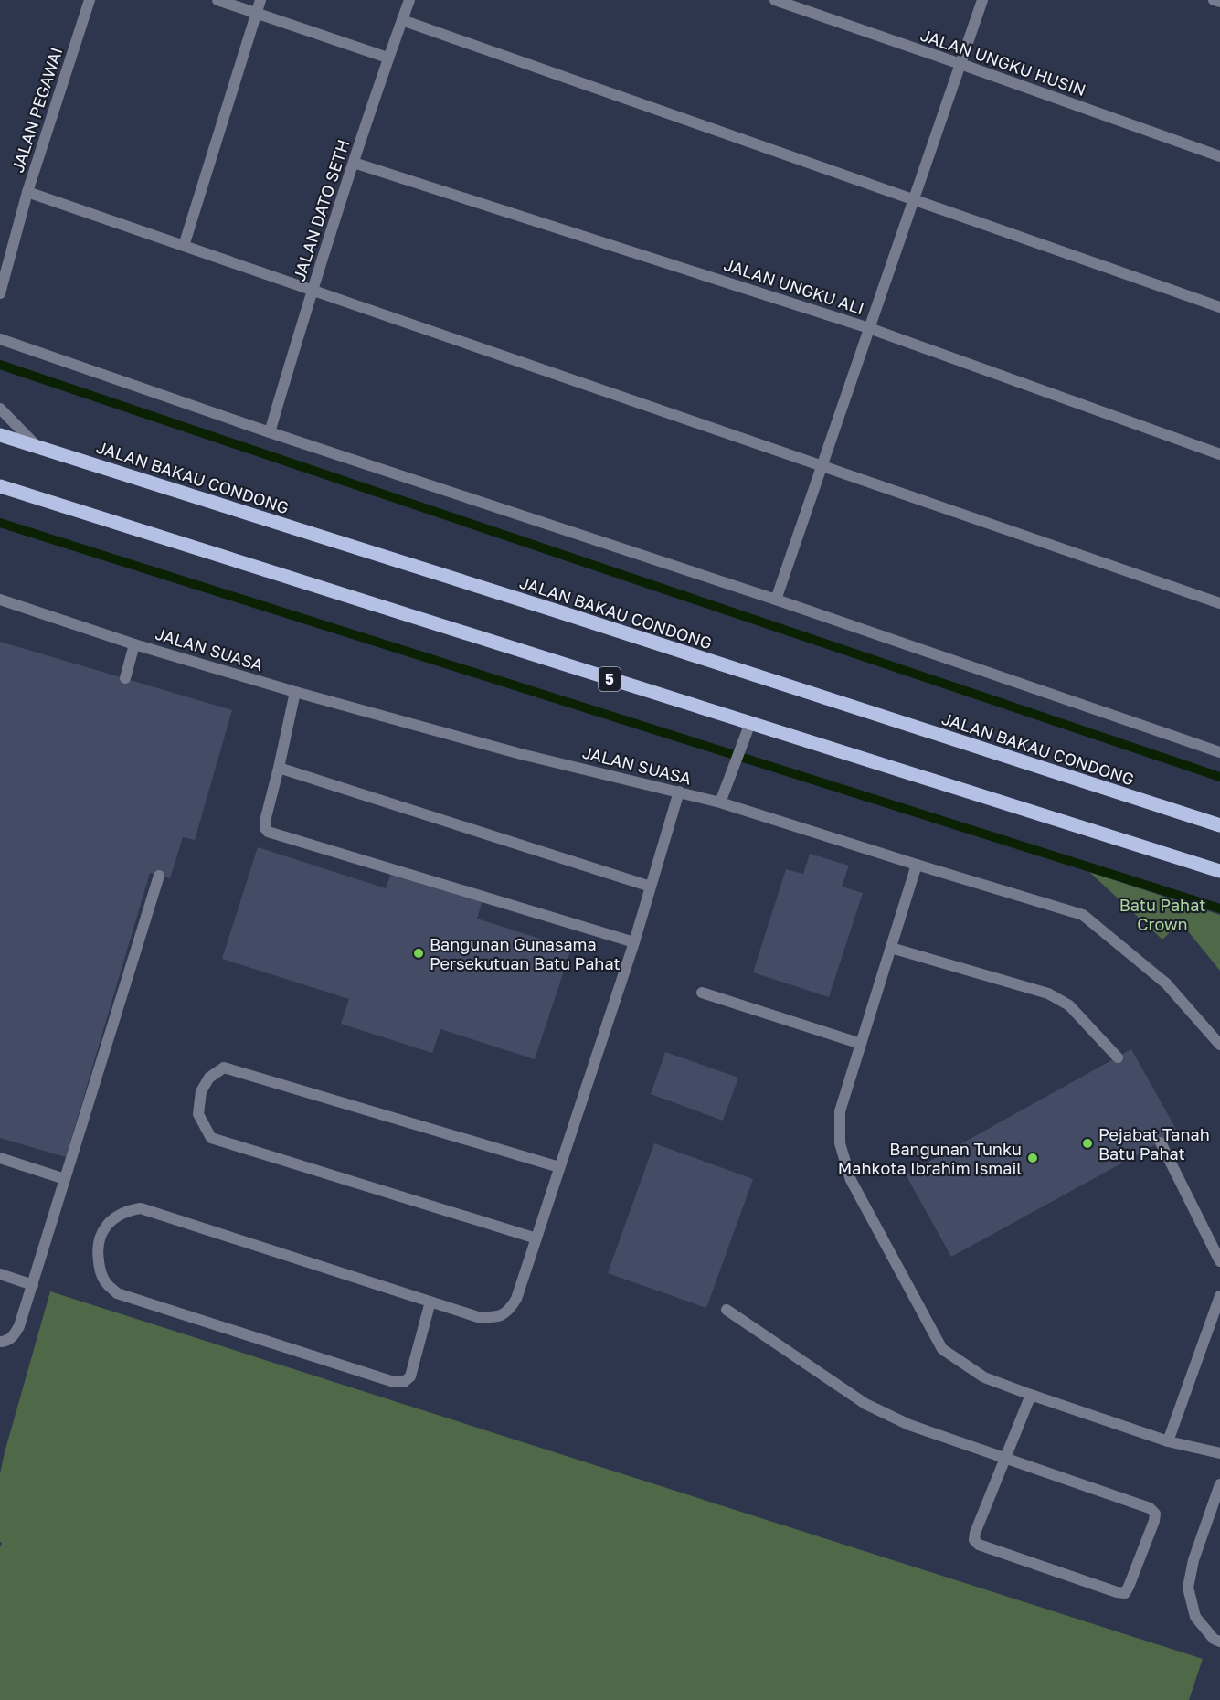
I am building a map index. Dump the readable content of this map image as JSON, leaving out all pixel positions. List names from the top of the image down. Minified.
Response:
{"streets":{"main road":["JALAN BAKAU CONDONG","5"],"street":["JALAN UNGKU HUSIN","JALAN PEGAWAI","JALAN DATO SETH","JALAN UNGKU ALI","JALAN SUASA"]},"crossings":[["JALAN DATO SETH","JALAN UNGKU ALI"]],"parks":["Batu Pahat Crown"],"places":["Bangunan Gunasama Persekutuan Batu Pahat","Pejabat Tanah Batu Pahat","Bangunan Tunku Mahkota Ibrahim Ismail"]}
